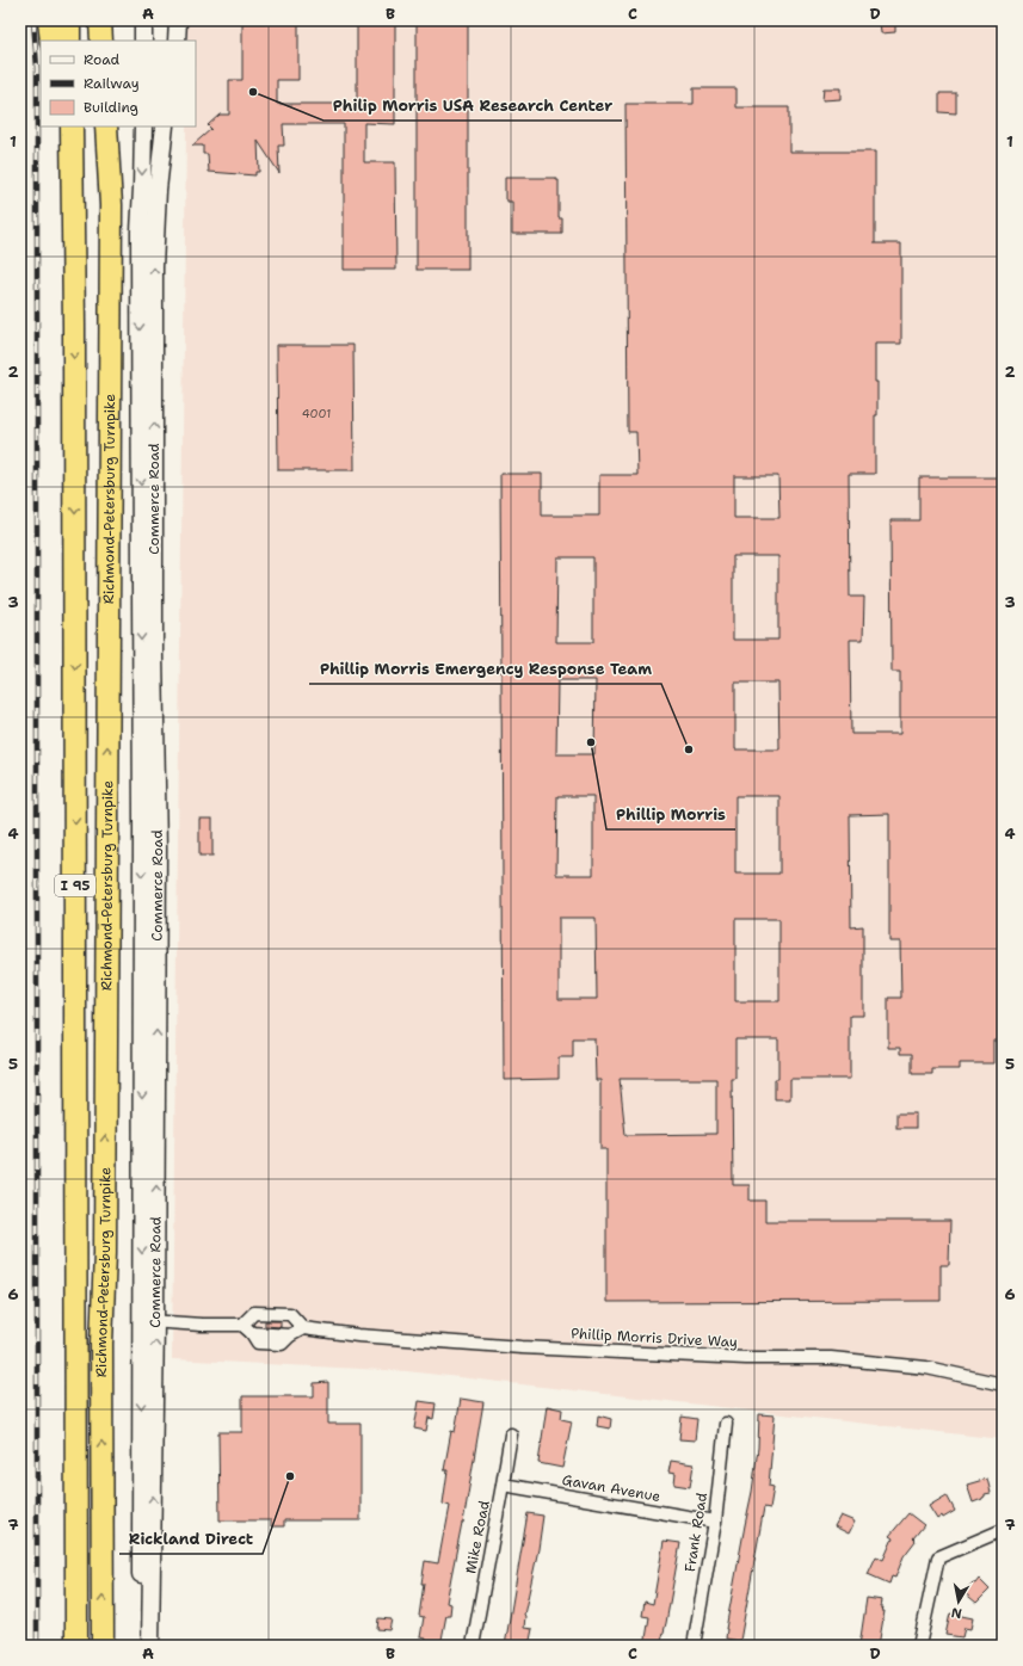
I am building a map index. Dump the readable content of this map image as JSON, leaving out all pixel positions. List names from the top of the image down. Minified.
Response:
{"streets":{"highway":["Richmond-Petersburg Turnpike","I 95"],"main road":["Commerce Road"],"street":["Phillip Morris Drive Way","Gavan Avenue","Frank Road","Mike Road"]},"crossings":[["Gavan Avenue","Frank Road"],["Gavan Avenue","Mike Road"]],"places":["Philip Morris USA Research Center","Phillip Morris","Phillip Morris Emergency Response Team","Rickland Direct"],"house_numbers":["4001"],"legend":["Road","Railway","Building"],"north":"bottom","grid":{"columns":["A","B","C","D"],"rows":["1","2","3","4","5","6","7"]}}
